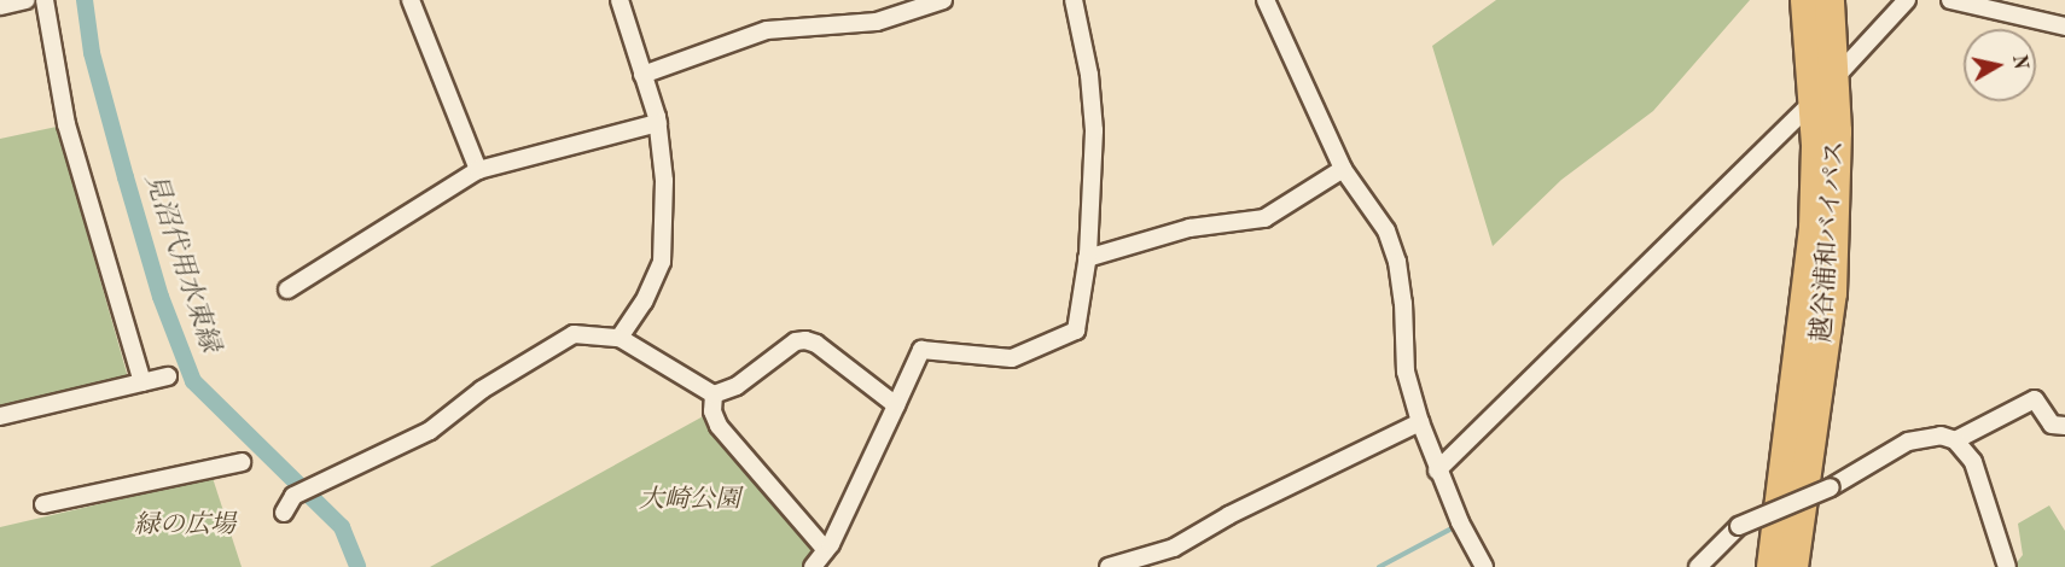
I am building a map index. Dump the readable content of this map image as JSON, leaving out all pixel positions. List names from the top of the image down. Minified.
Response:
{"streets":{"highway":["越谷浦和バイパス"]},"water":["見沼代用水東縁"],"parks":["大崎公園","緑の広場"],"north":"right"}
